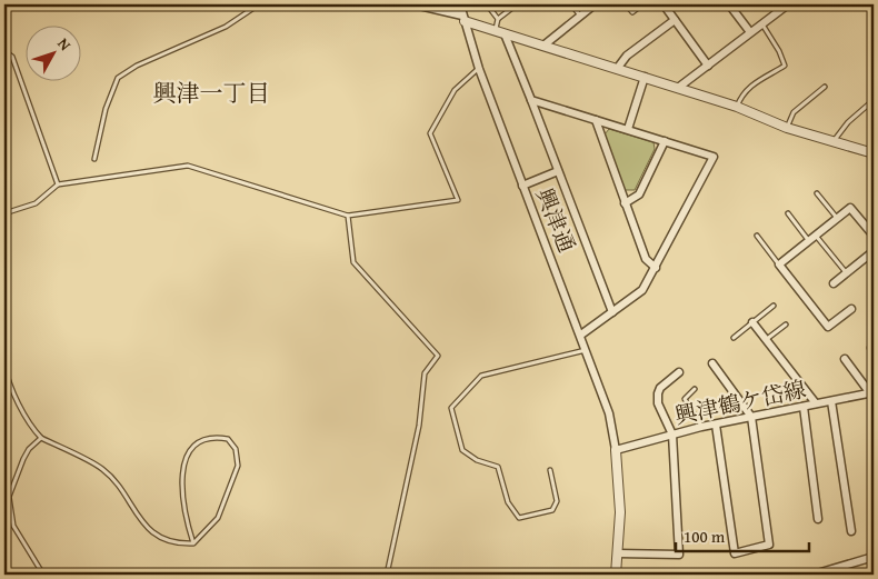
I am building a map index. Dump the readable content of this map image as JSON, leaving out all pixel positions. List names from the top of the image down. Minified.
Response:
{"streets":{"street":["興津通","興津鶴ケ岱線"]},"crossings":[["興津通","興津鶴ケ岱線"]],"districts":["興津一丁目"],"scale_bar":"100 m","north":"top right"}
